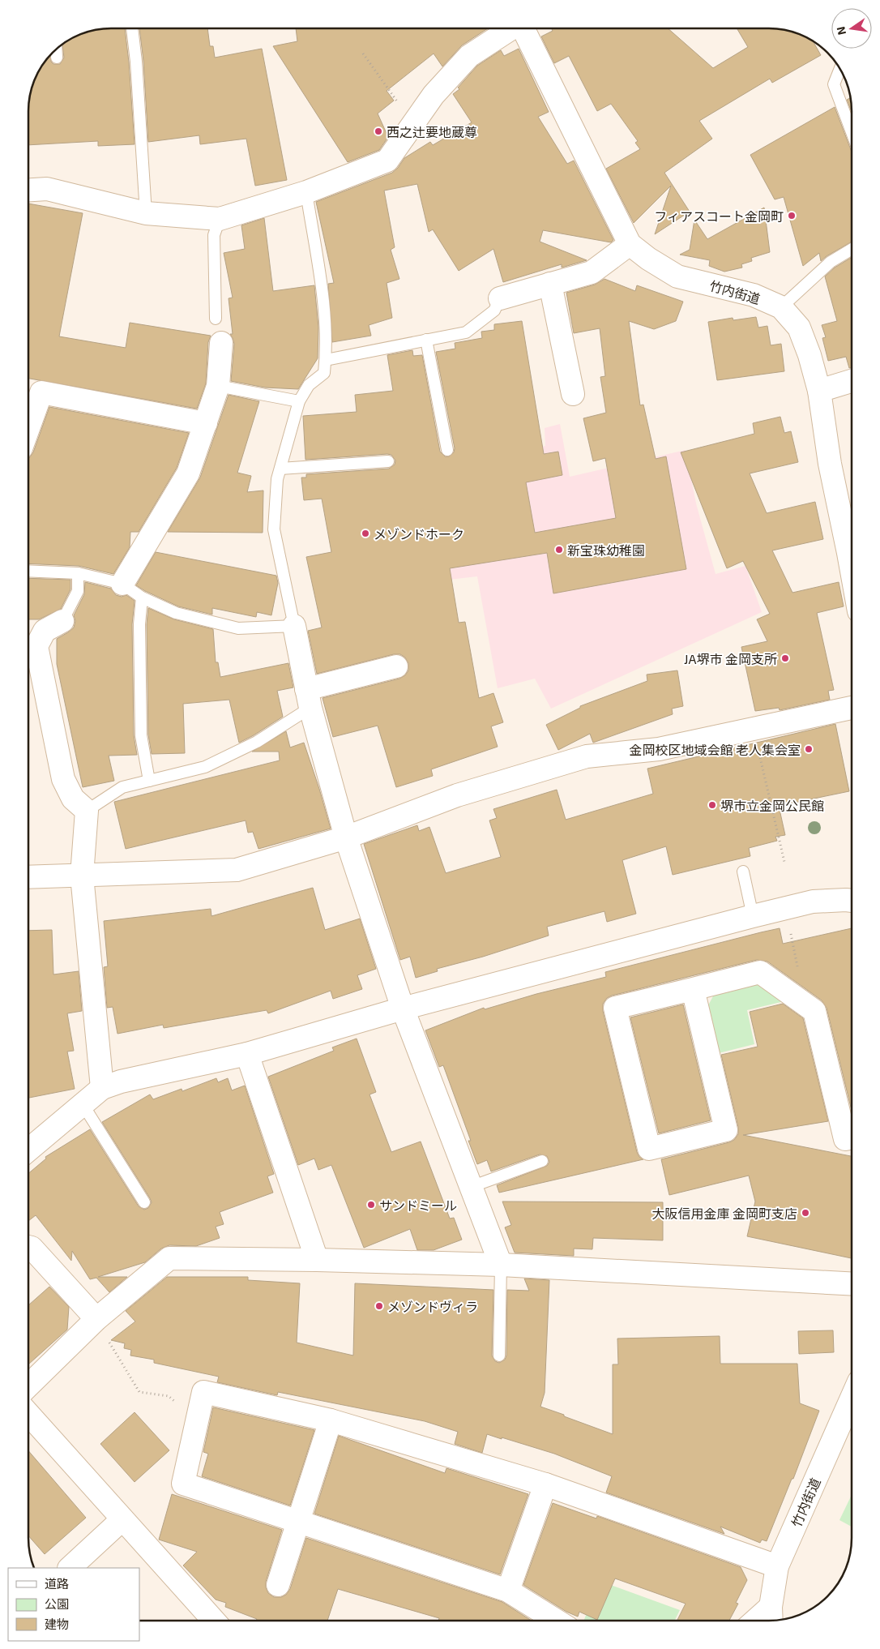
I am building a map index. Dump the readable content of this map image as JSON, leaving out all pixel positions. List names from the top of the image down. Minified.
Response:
{"streets":{"street":["竹内街道"]},"places":["西之辻要地蔵尊","フィアスコート金岡町","メゾンドホーク","新宝珠幼稚園","JA堺市 金岡支所","金岡校区地域会館 老人集会室","堺市立金岡公民館","サンドミール","大阪信用金庫 金岡町支店","メゾンドヴィラ"],"legend":["道路","公園","建物"],"north":"left"}
